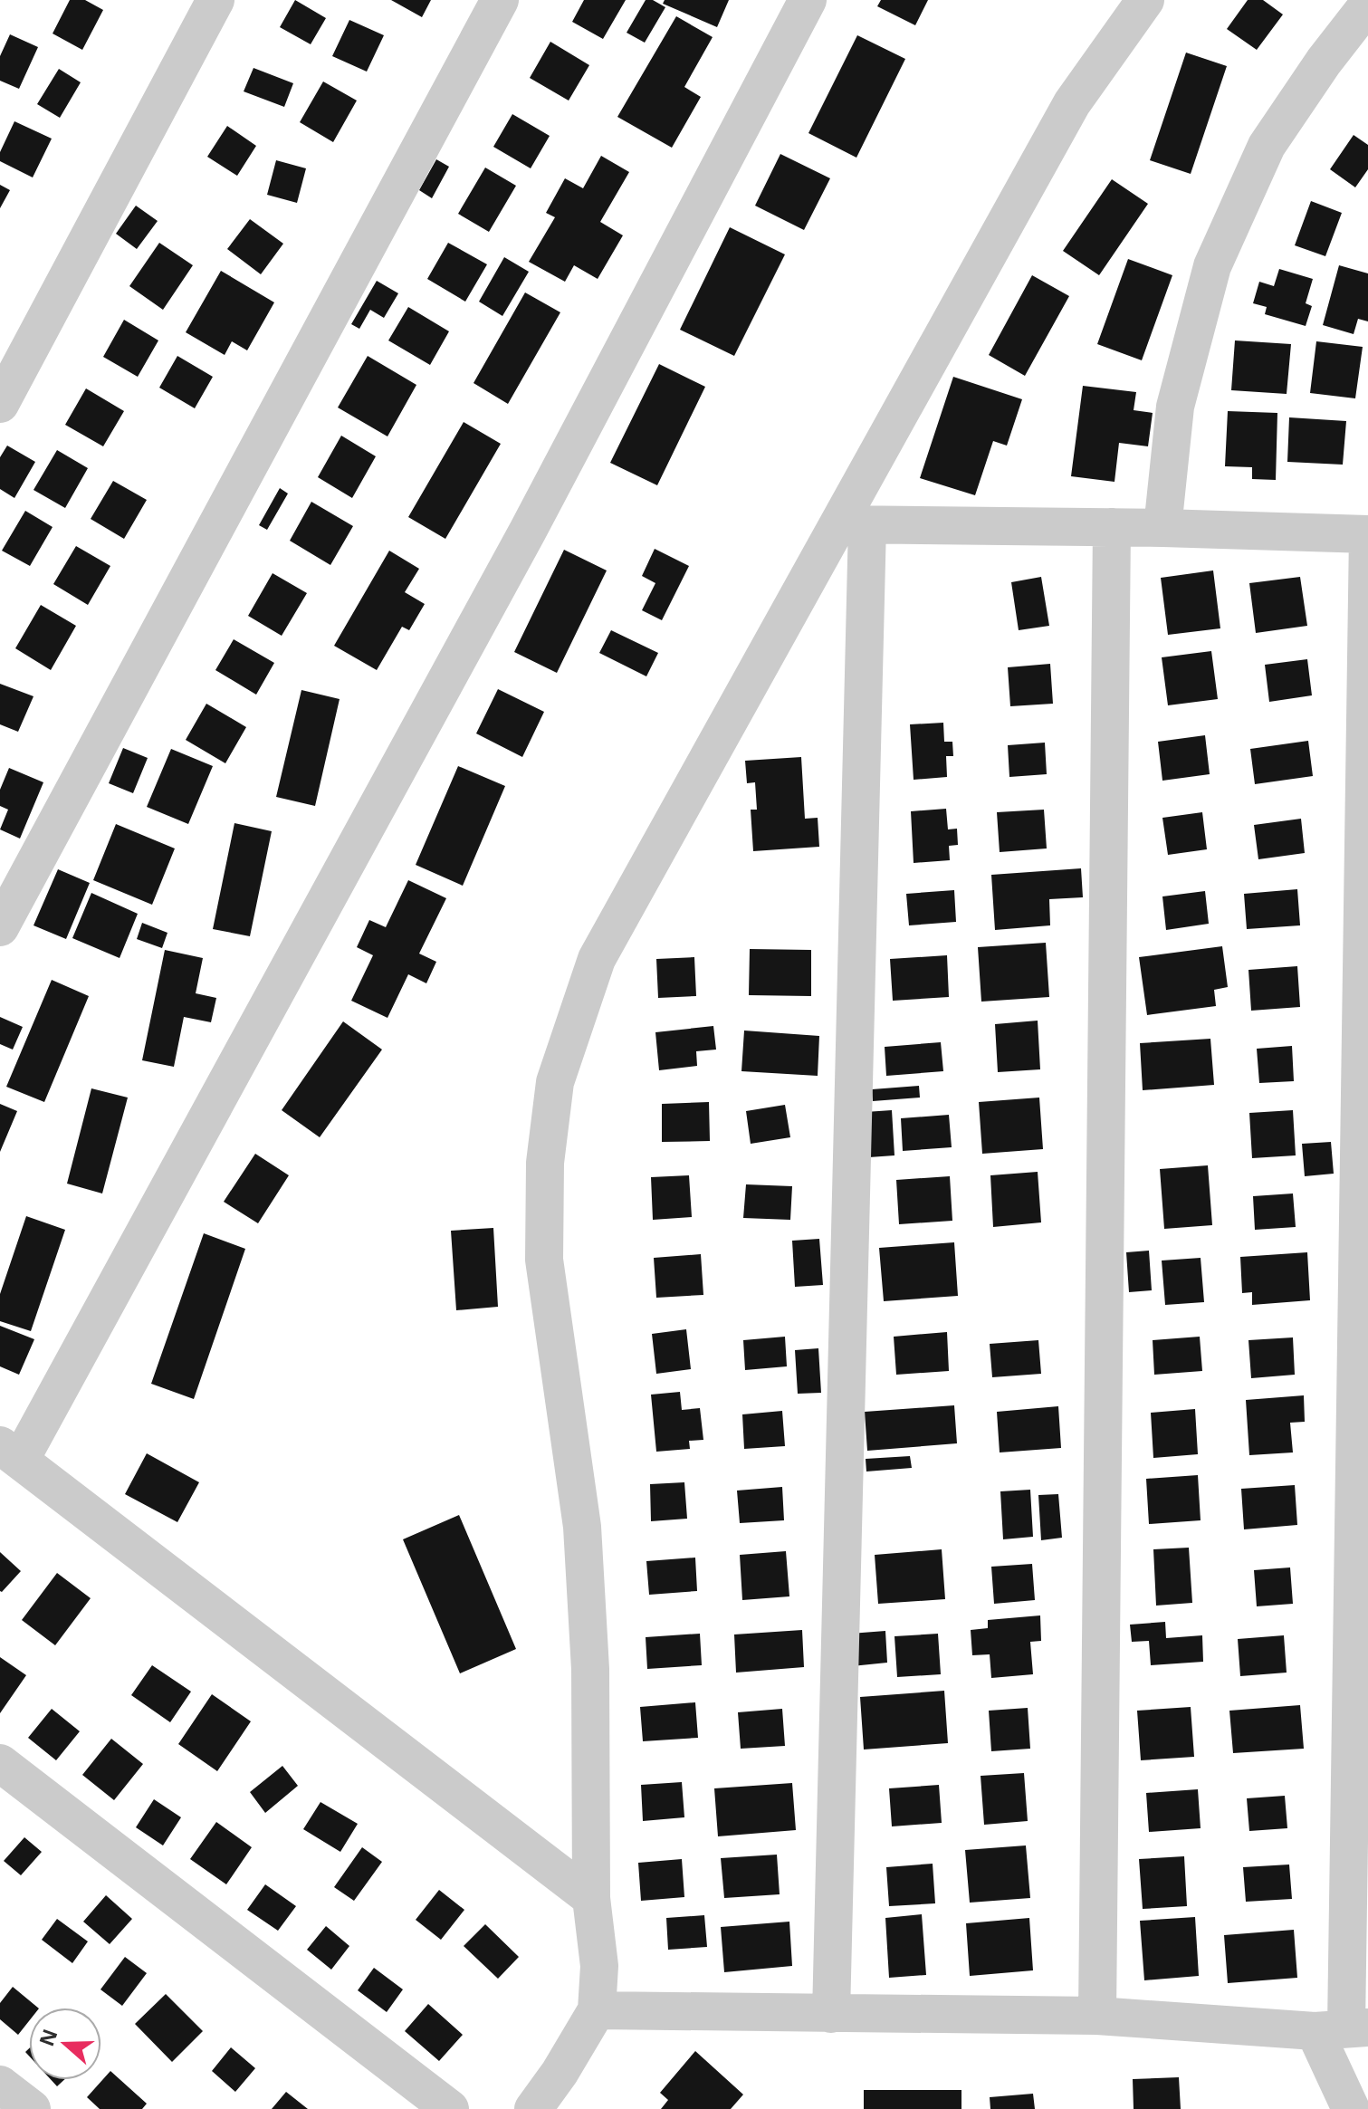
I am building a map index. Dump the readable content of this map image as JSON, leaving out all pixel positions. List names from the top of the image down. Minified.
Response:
{"north":"left"}
